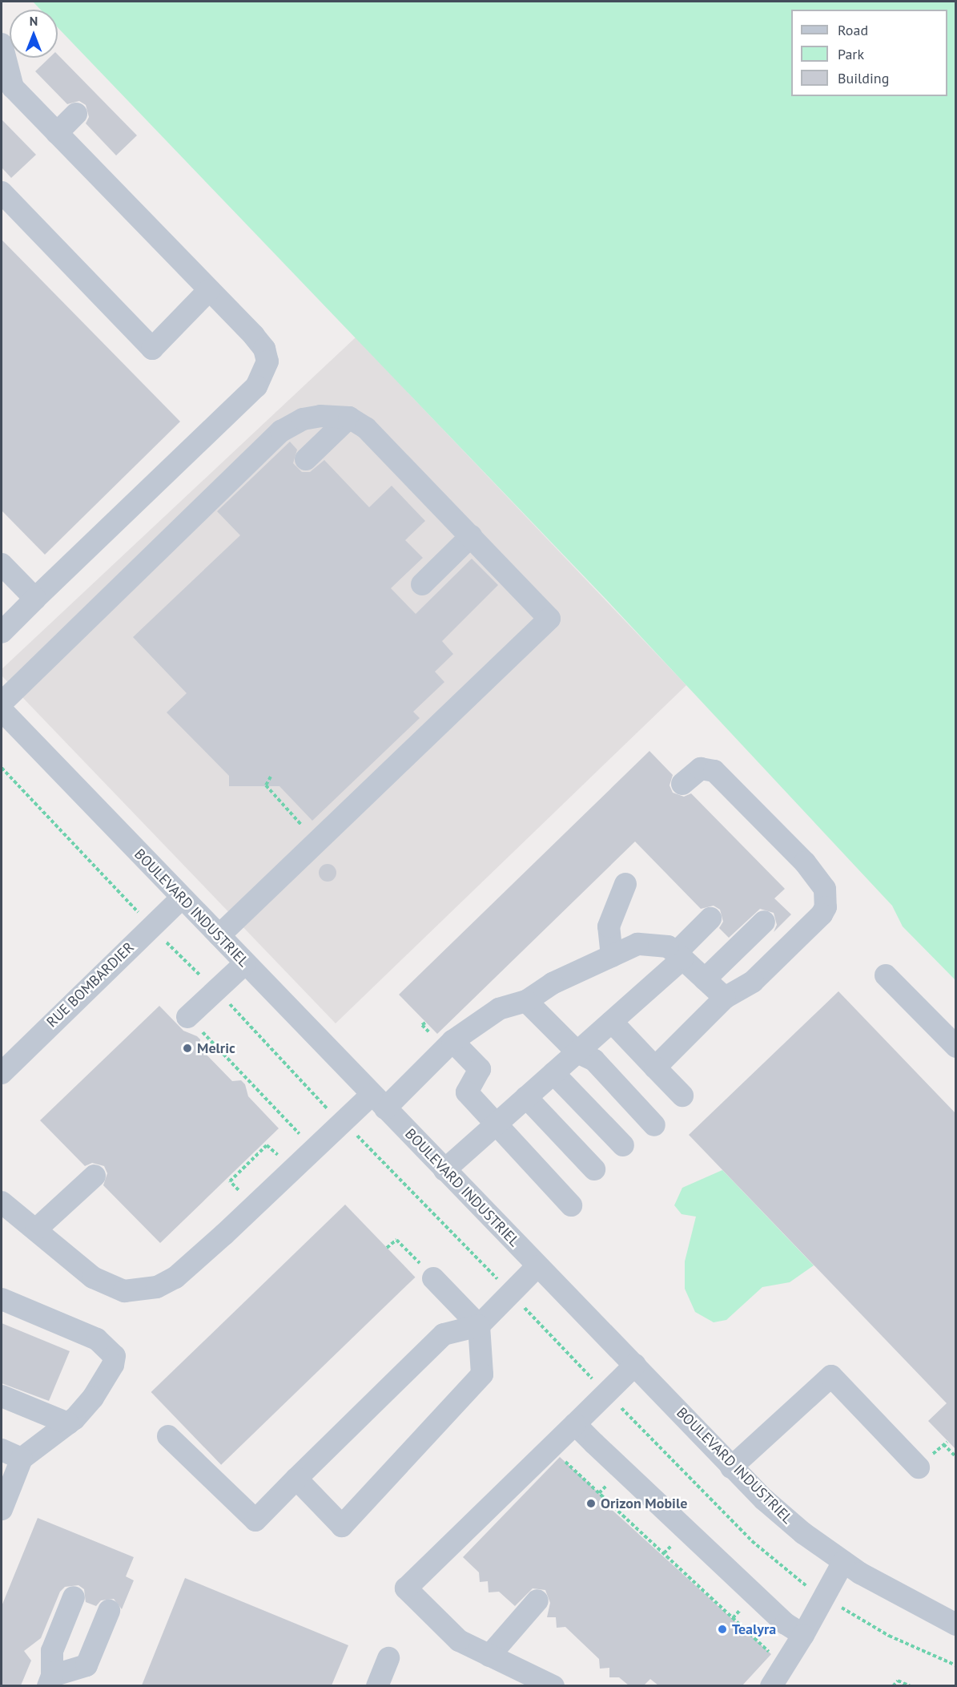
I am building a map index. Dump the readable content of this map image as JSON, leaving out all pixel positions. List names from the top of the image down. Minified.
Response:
{"streets":{"street":["BOULEVARD INDUSTRIEL","RUE BOMBARDIER"]},"crossings":[["BOULEVARD INDUSTRIEL","RUE BOMBARDIER"]],"places":["Melric","Orizon Mobile","Tealyra"],"legend":["Road","Park","Building"],"north":"top"}
